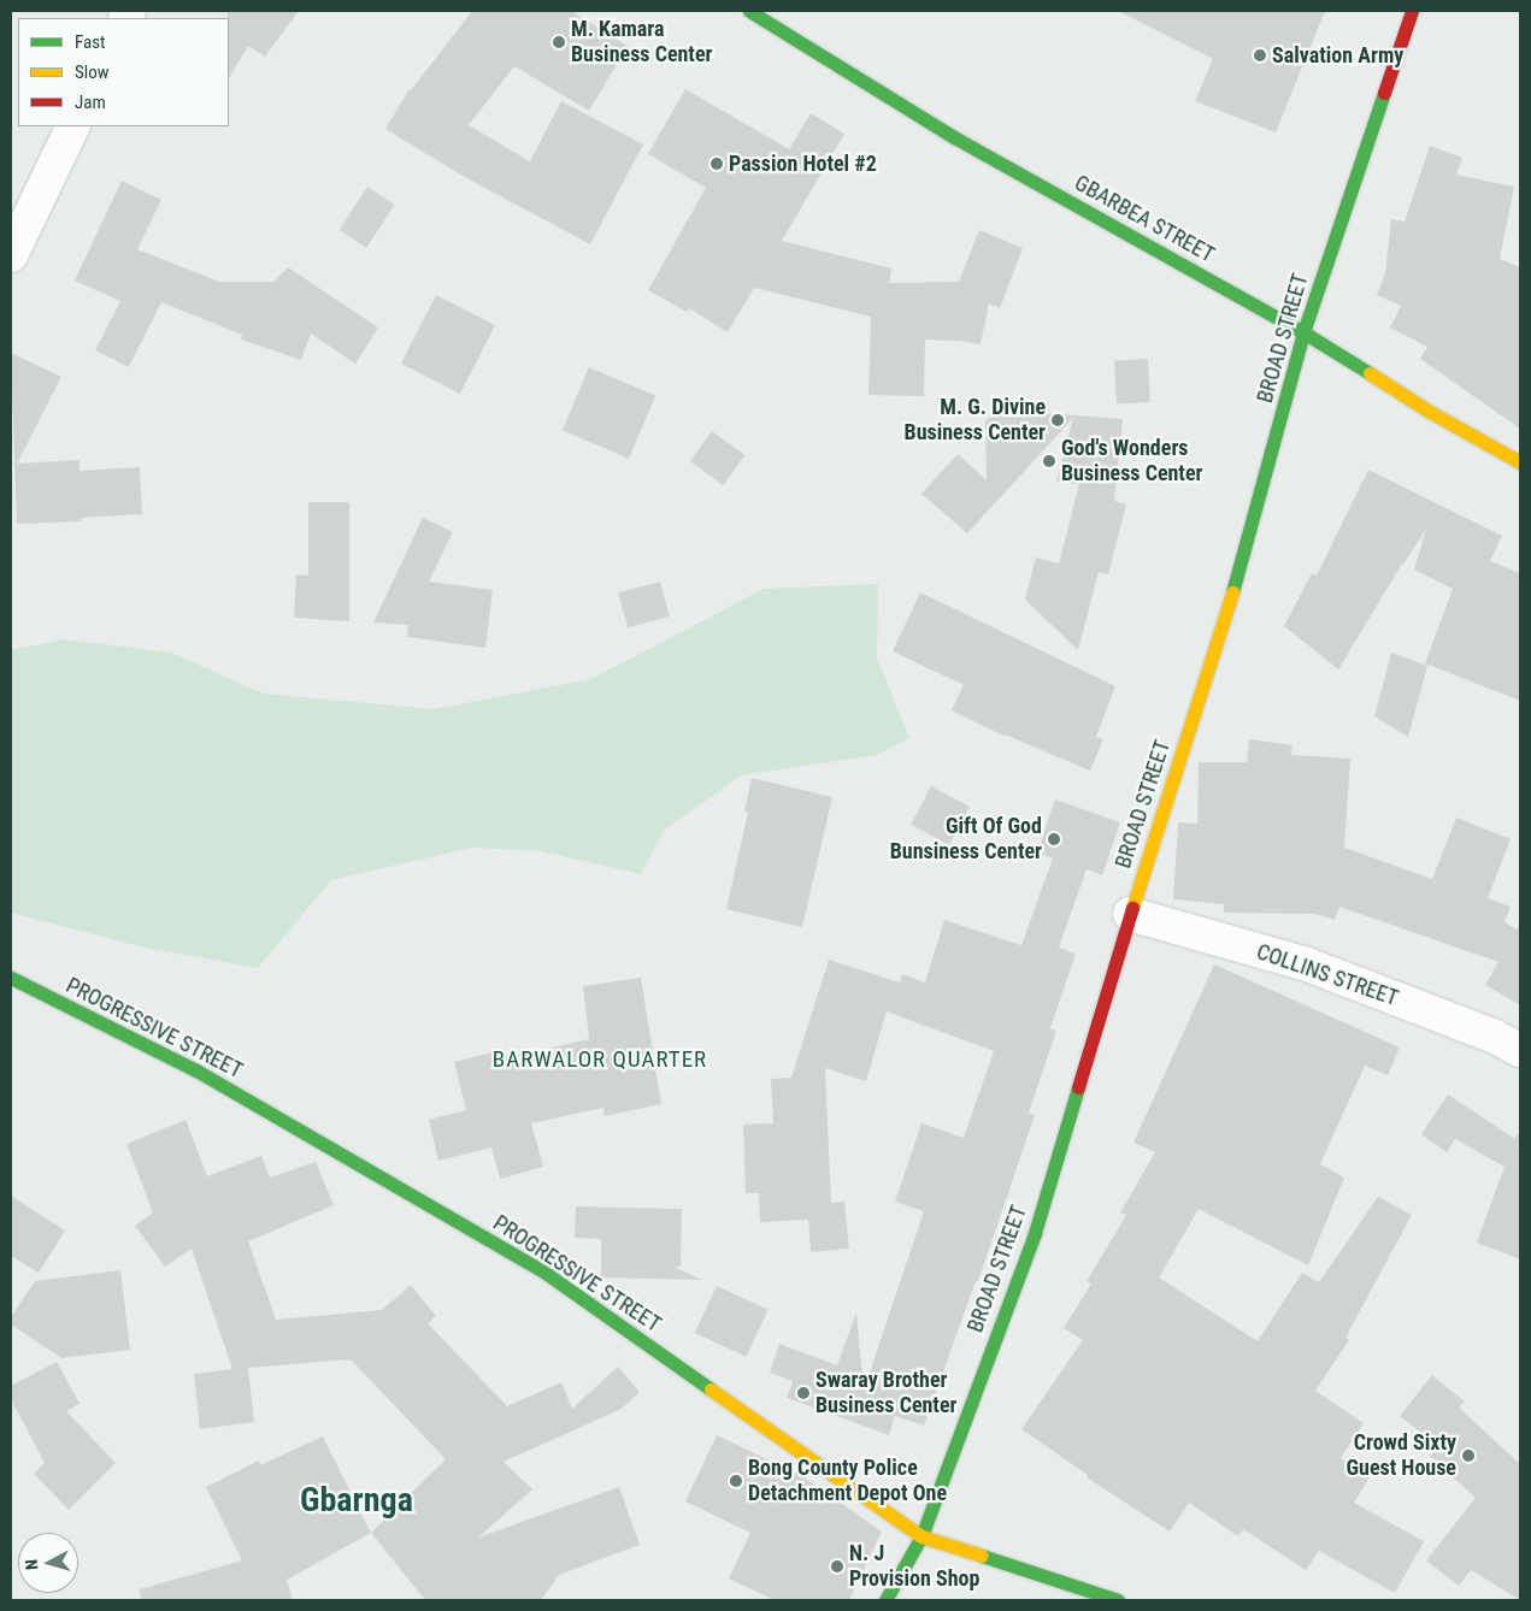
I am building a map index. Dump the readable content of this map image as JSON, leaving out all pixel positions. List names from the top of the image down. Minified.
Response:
{"streets":{"street":["GBARBEA STREET","BROAD STREET","COLLINS STREET","PROGRESSIVE STREET"]},"crossings":[["GBARBEA STREET","BROAD STREET"],["BROAD STREET","COLLINS STREET"],["BROAD STREET","PROGRESSIVE STREET"]],"districts":["BARWALOR QUARTER","Gbarnga"],"places":["M. Kamara Business Center","Salvation Army","Passion Hotel #2","M. G. Divine Business Center","God's Wonders Business Center","Gift Of God Bunsiness Center","Swaray Brother Business Center","Crowd Sixty Guest House","Bong County Police Detachment Depot One","N. J Provision Shop"],"legend":["Fast","Slow","Jam"],"north":"left"}
